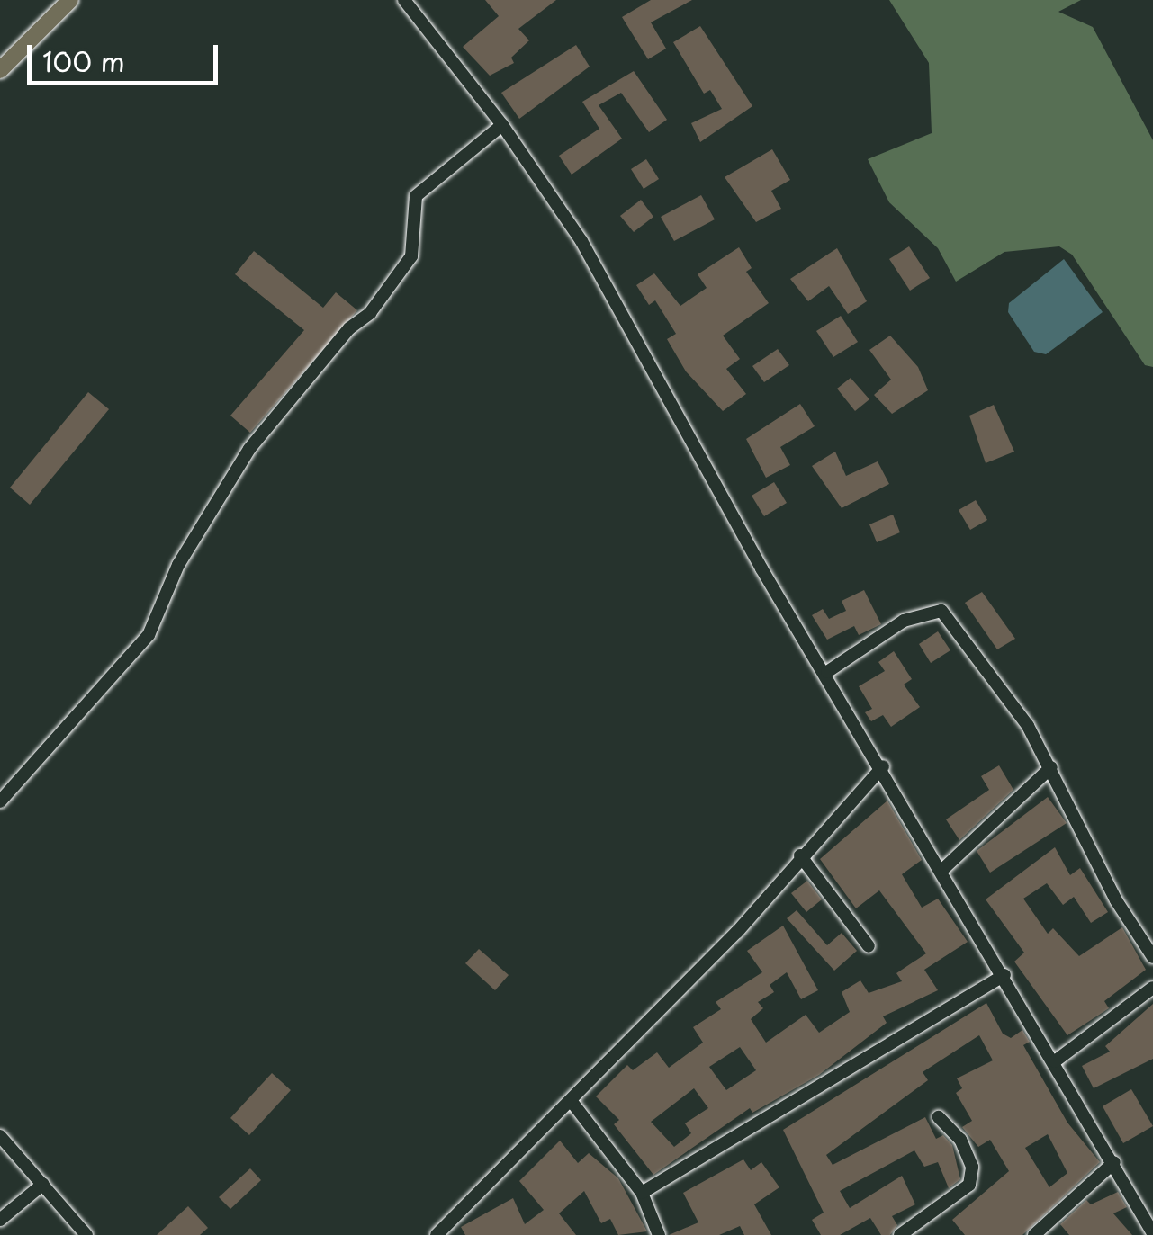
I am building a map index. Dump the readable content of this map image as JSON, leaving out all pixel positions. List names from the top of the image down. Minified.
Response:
{"scale_bar":"100 m"}
